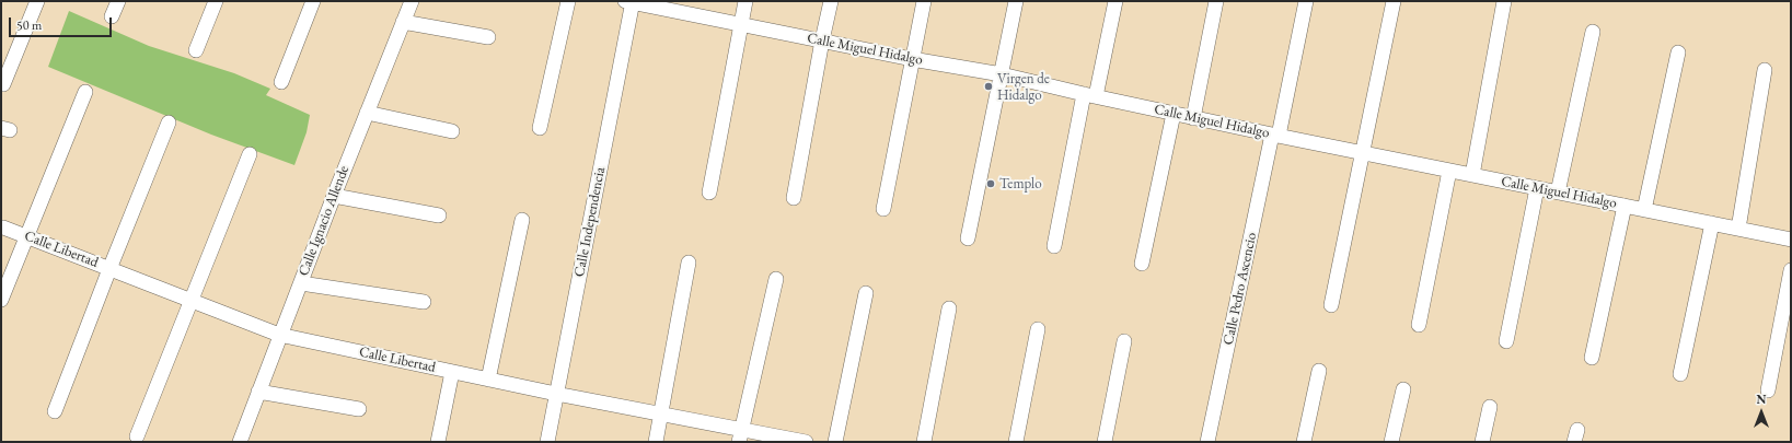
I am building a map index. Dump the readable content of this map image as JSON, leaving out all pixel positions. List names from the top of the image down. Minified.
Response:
{"streets":{"street":["Calle Miguel Hidalgo","Calle Ignacio Allende","Calle Independencia","Calle Libertad","Calle Pedro Ascencio"]},"crossings":[["Calle Miguel Hidalgo","Calle Independencia"],["Calle Miguel Hidalgo","Calle Pedro Ascencio"],["Calle Ignacio Allende","Calle Libertad"],["Calle Independencia","Calle Libertad"]],"places":["Virgen de Hidalgo","Templo"],"scale_bar":"50 m","north":"top"}
